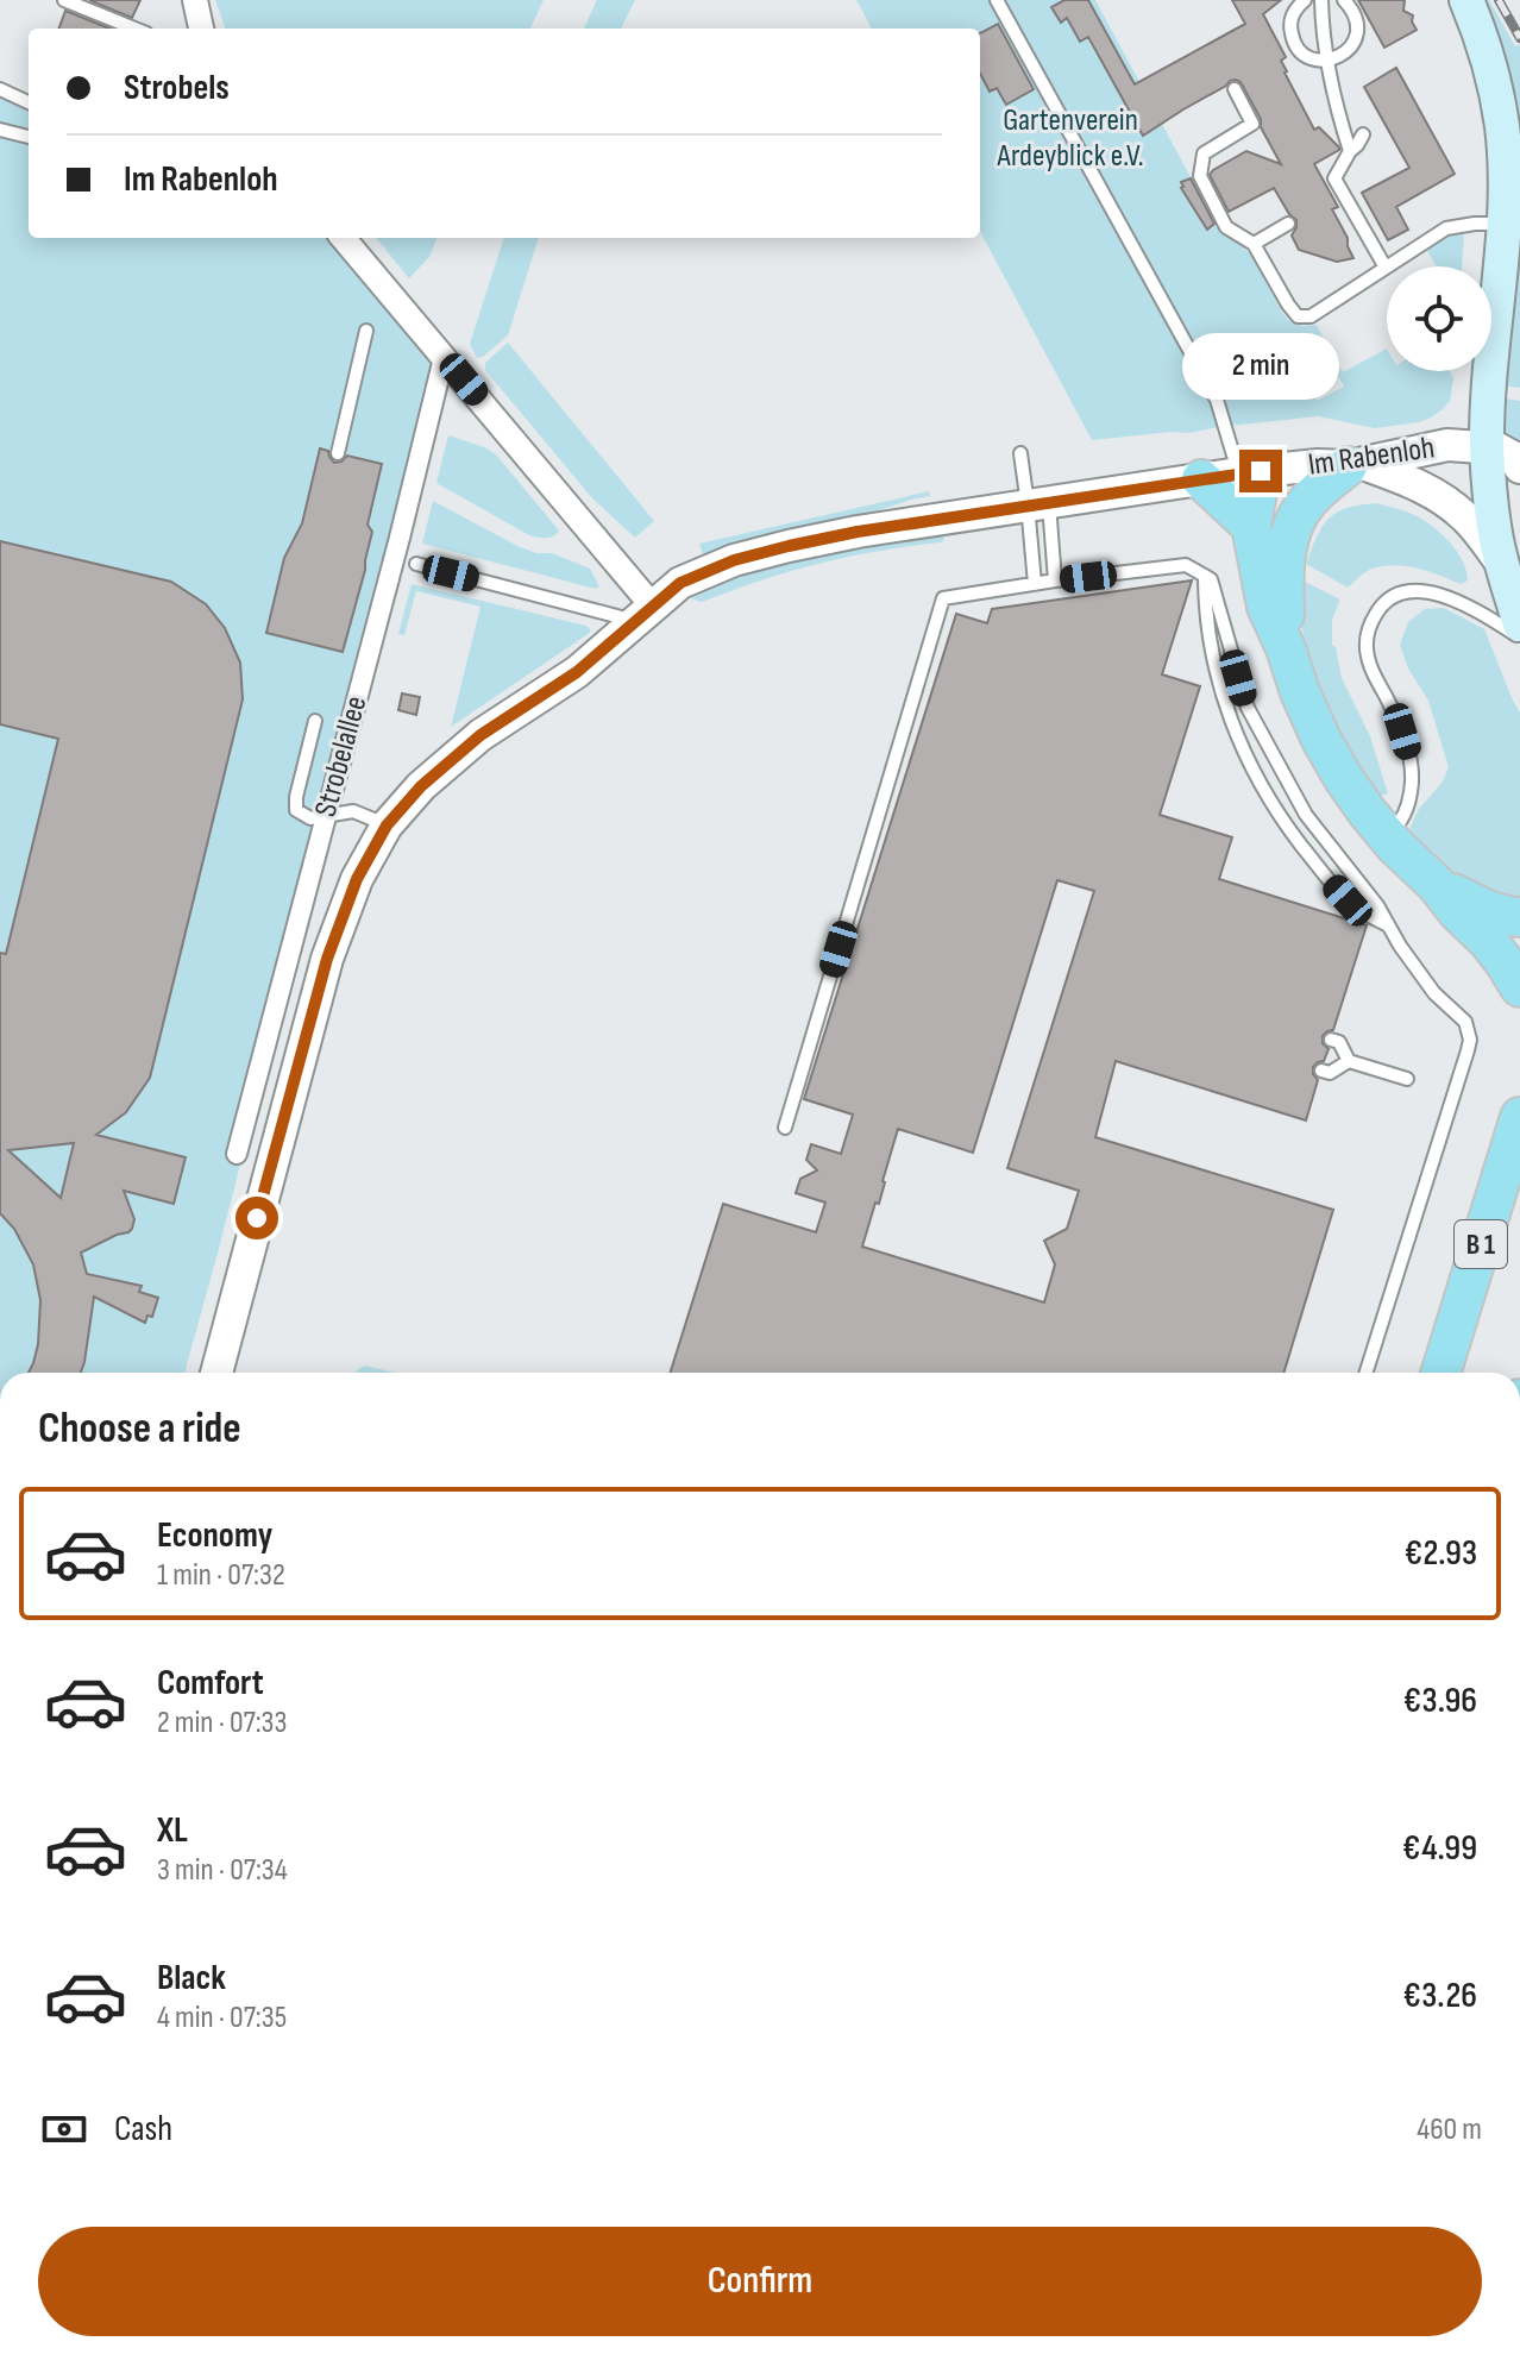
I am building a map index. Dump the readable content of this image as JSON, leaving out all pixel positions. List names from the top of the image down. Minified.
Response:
{"streets":{"main road":["B 1"],"street":["Im Rabenloh","Strobelallee"]},"crossings":[["Im Rabenloh","Strobelallee"]],"parks":["Gartenverein Ardeyblick e.V."],"page":{"banner":["Strobels","Im Rabenloh"],"bubble":"2 min","heading":"Choose a ride","list":[{"name":"Economy","note":"1 min · 07:32","value":"€2.93"},{"name":"Comfort","note":"2 min · 07:33","value":"€3.96"},{"name":"XL","note":"3 min · 07:34","value":"€4.99"},{"name":"Black","note":"4 min · 07:35","value":"€3.26"}],"pay":["Cash","460 m"],"buttons":"Confirm"}}
